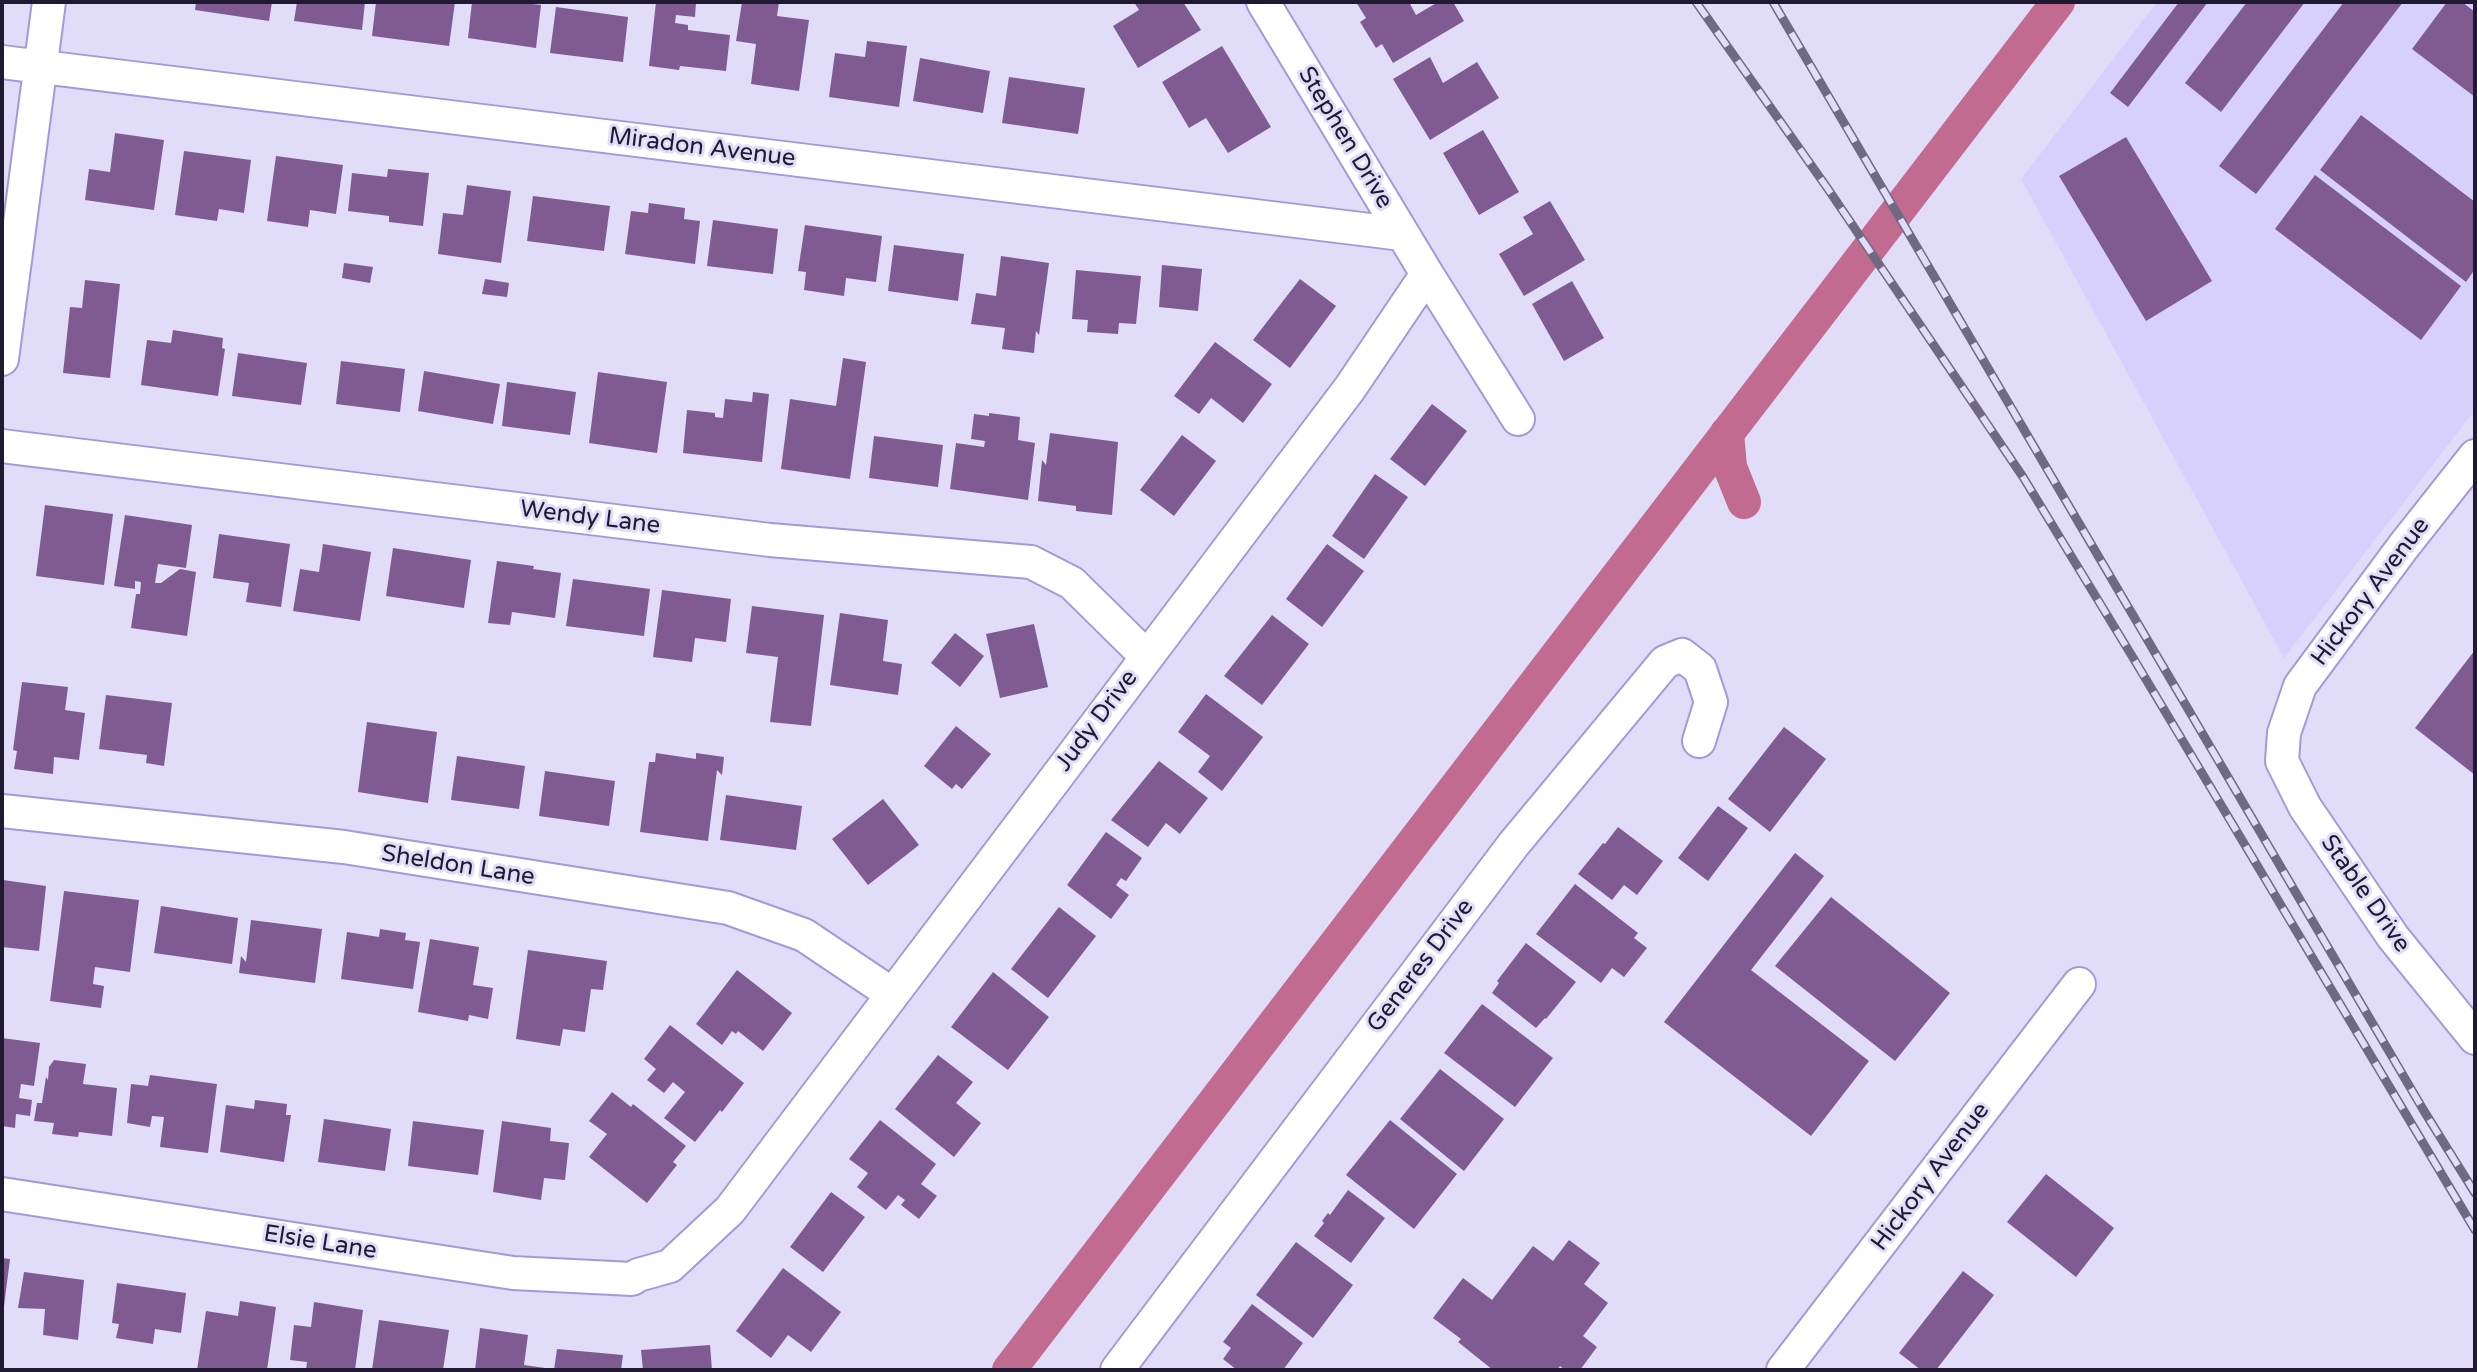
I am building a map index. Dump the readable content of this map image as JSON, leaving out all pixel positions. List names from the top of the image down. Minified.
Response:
{"streets":{"street":["Stephen Drive","Miradon Avenue","Wendy Lane","Hickory Avenue","Judy Drive","Sheldon Lane","Stable Drive","Generes Drive","Elsie Lane"]},"crossings":[["Stephen Drive","Miradon Avenue"],["Stephen Drive","Judy Drive"],["Wendy Lane","Judy Drive"],["Hickory Avenue","Stable Drive"],["Judy Drive","Sheldon Lane"],["Judy Drive","Elsie Lane"]]}
